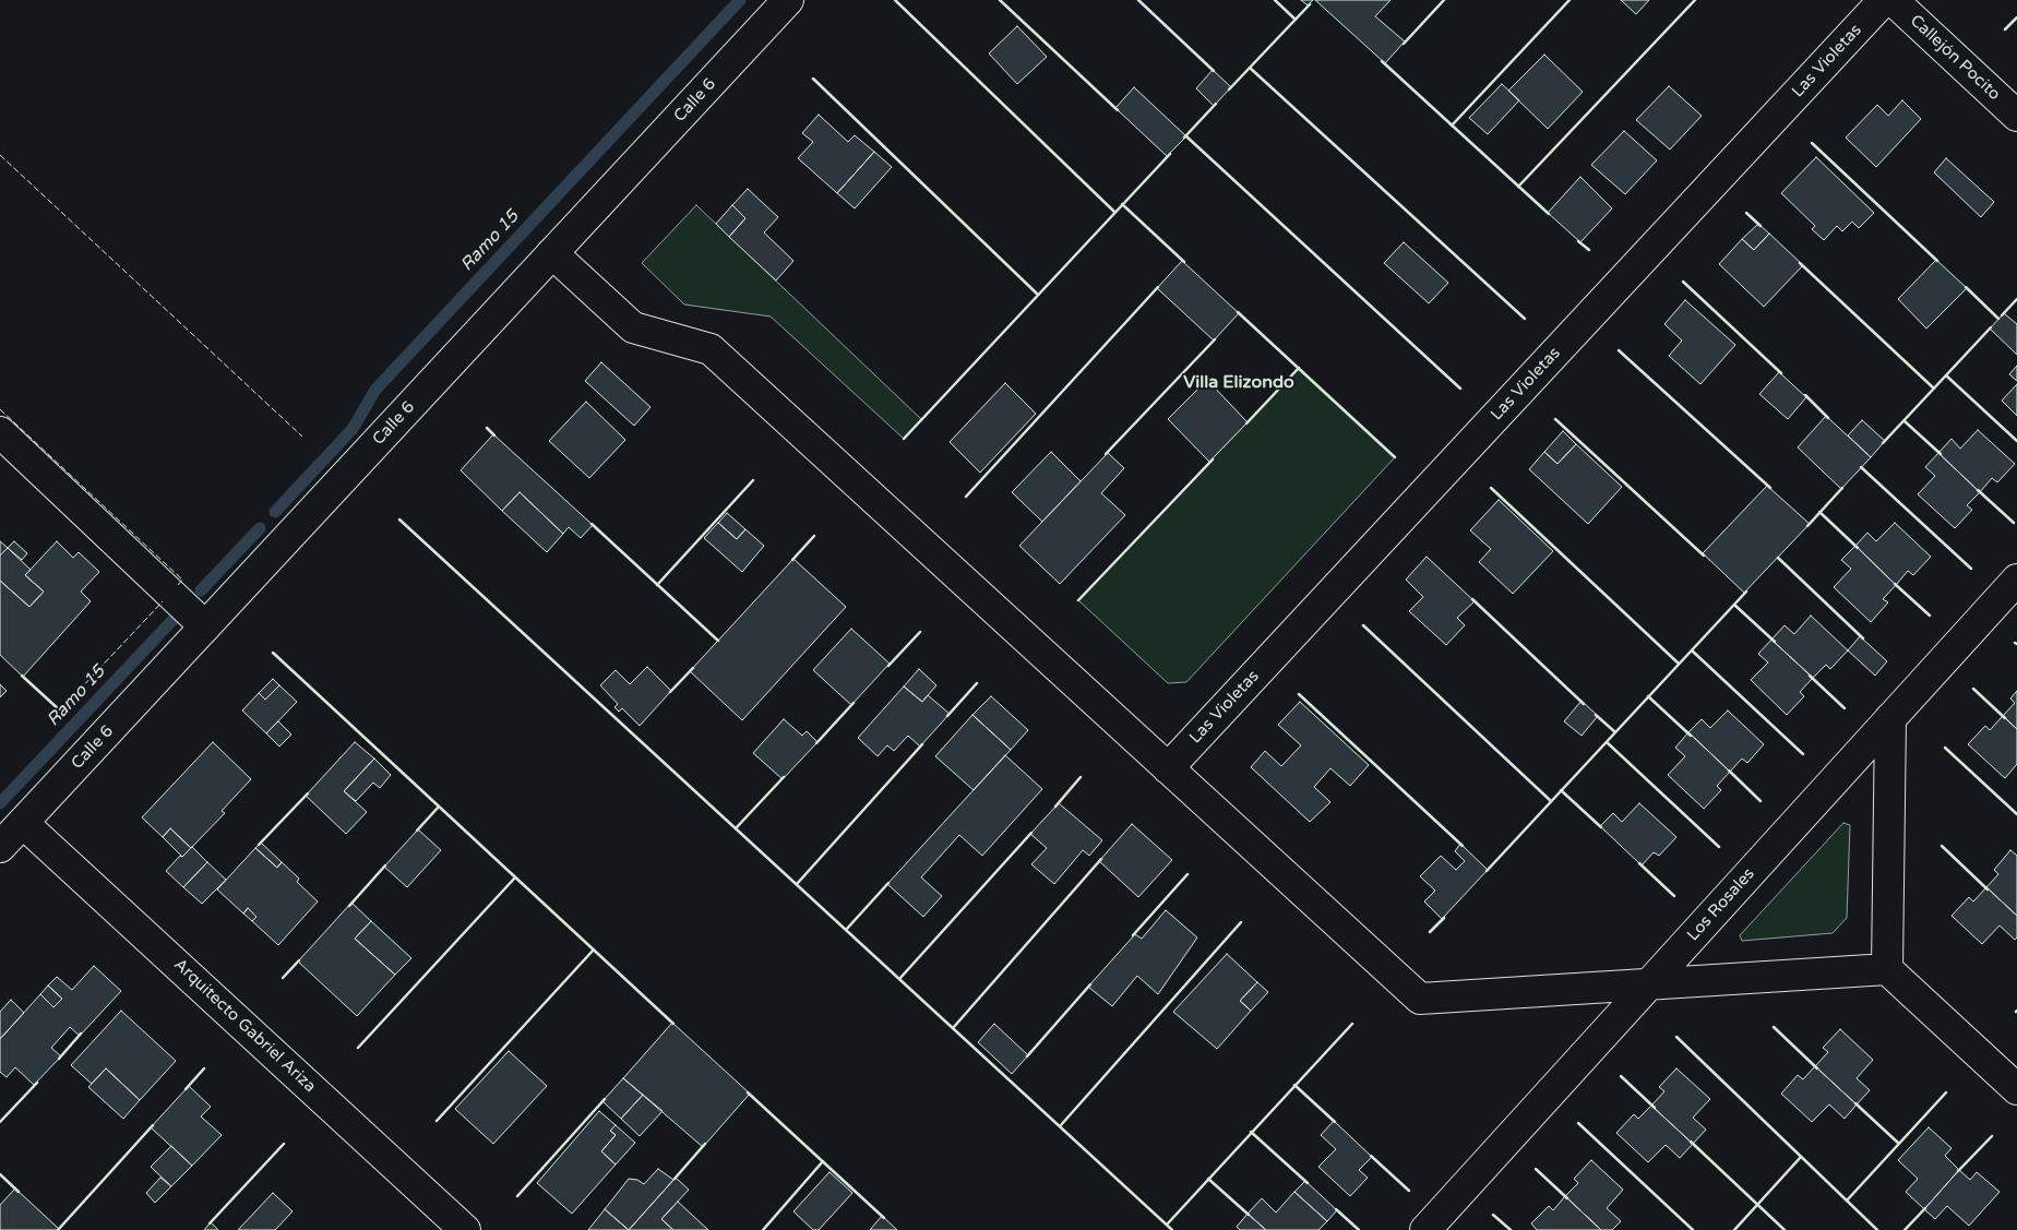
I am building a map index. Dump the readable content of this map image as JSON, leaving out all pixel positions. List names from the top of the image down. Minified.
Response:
{"streets":{"street":["Callejón Pocito","Las Violetas","Calle 6","Los Rosales","Arquitecto Gabriel Ariza"]},"crossings":[["Calle 6","Arquitecto Gabriel Ariza"]],"districts":["Villa Elizondo"],"water":["Ramo 15"]}
